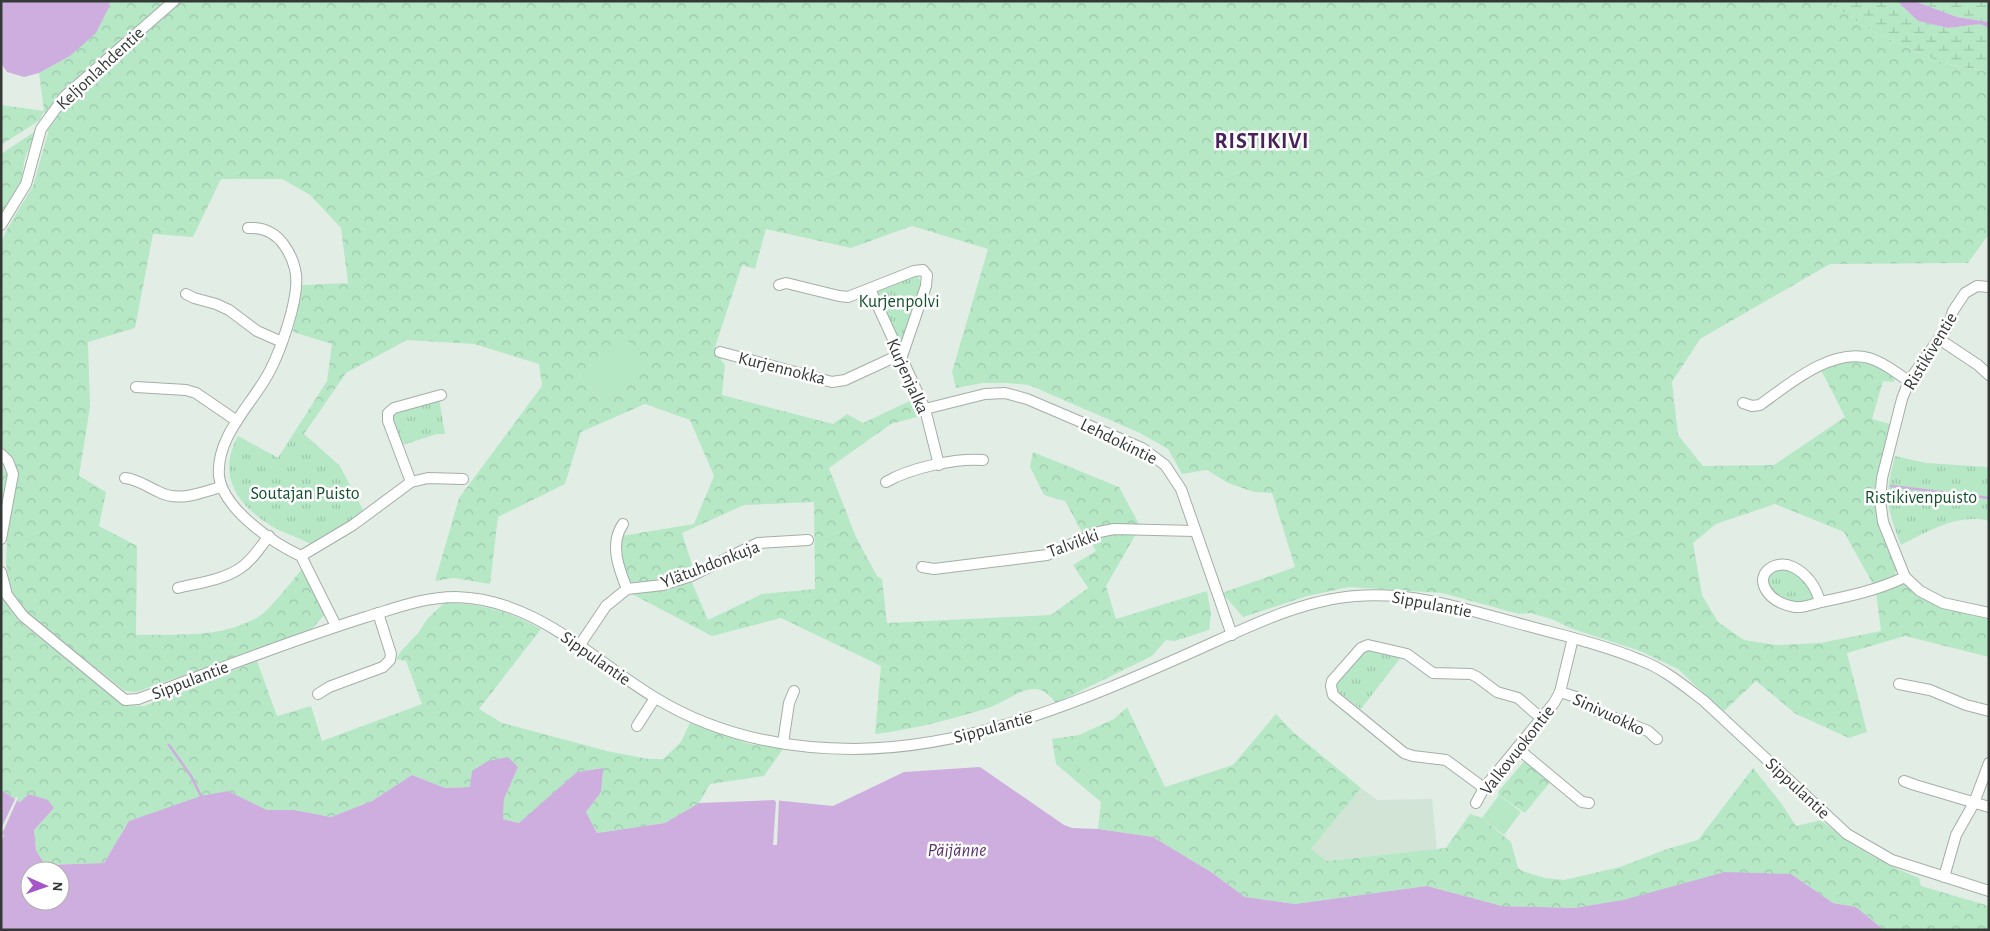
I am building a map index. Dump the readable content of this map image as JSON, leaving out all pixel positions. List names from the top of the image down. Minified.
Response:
{"streets":{"street":["Keljonlahdentie","Ristikiventie","Kurjennokka","Kurjenjalka","Lehdokintie","Talvikki","Ylätuhdonkuja","Sippulantie","Sinivuokko","Valkovuokontie"]},"crossings":[["Kurjennokka","Kurjenjalka"],["Kurjenjalka","Lehdokintie"],["Lehdokintie","Talvikki"],["Lehdokintie","Sippulantie"],["Sippulantie","Valkovuokontie"],["Sinivuokko","Valkovuokontie"]],"districts":["RISTIKIVI"],"water":["Päijänne"],"parks":["Kurjenpolvi","Soutajan Puisto","Ristikivenpuisto"],"north":"right"}
